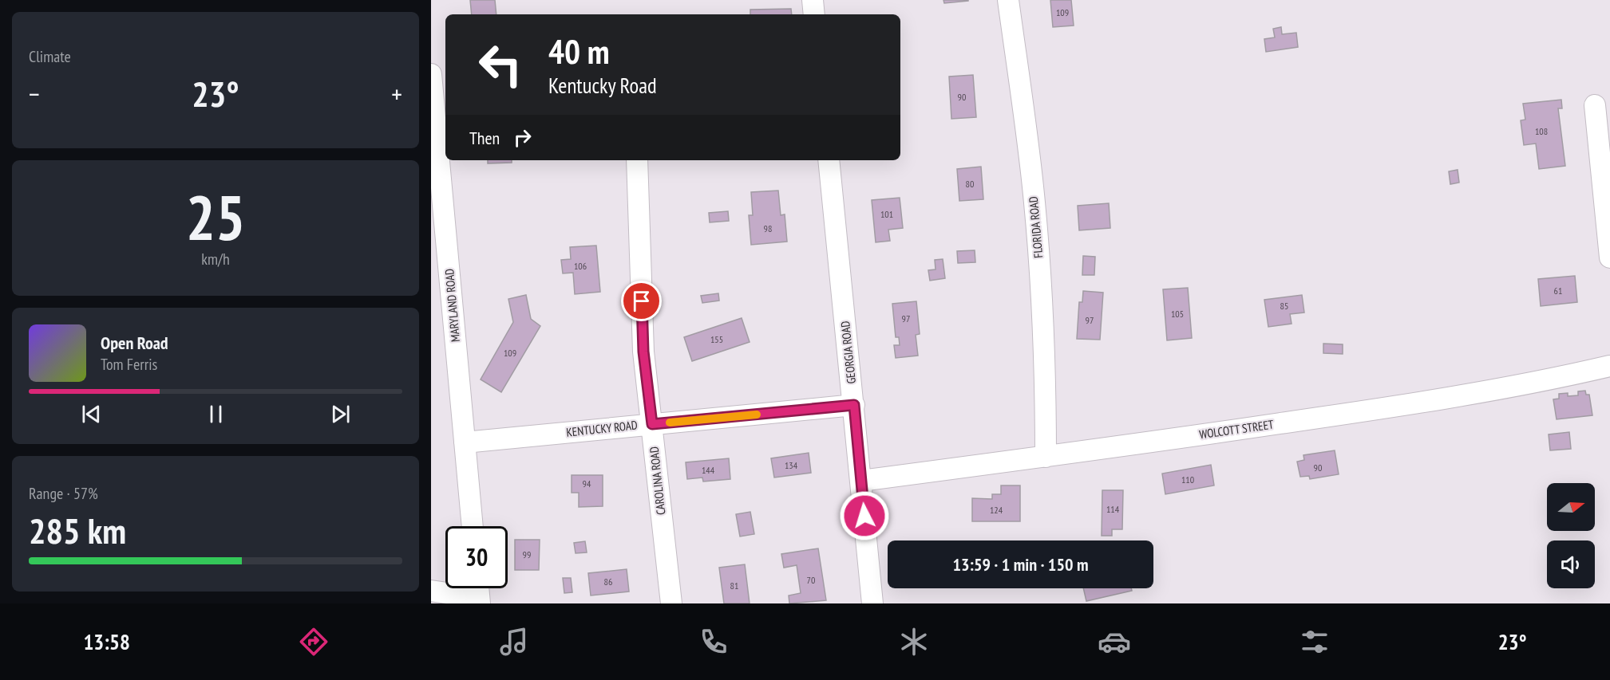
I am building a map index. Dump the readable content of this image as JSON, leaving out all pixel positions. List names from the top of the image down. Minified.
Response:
{"streets":{"street":["FLORIDA ROAD","MARYLAND ROAD","GEORGIA ROAD","KENTUCKY ROAD","WOLCOTT STREET","CAROLINA ROAD"]},"crossings":[["FLORIDA ROAD","WOLCOTT STREET"],["MARYLAND ROAD","KENTUCKY ROAD"],["GEORGIA ROAD","KENTUCKY ROAD"],["GEORGIA ROAD","WOLCOTT STREET"],["KENTUCKY ROAD","CAROLINA ROAD"]],"house_numbers":["109","90","108","80","101","98","106","61","85","105","97","97","155","109","134","90","144","110","94","114","124","99","70","86","81"],"north":"right","page":{"tile":["Climate",["25","km/h"],["Range · 57%","285 km"]],"turn":["40 m","Kentucky Road"],"heat":["−","23°","+"],"then":"Then","song":["Open Road","Tom Ferris"],"limit":"30","trip":"13:59 · 1 min · 150 m","tabs":["13:58","23°"]}}
